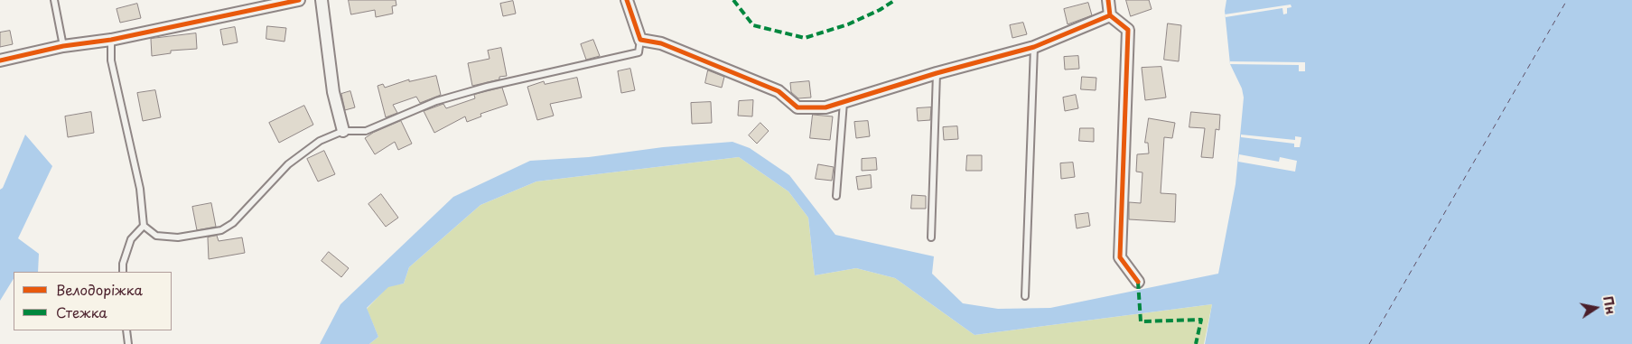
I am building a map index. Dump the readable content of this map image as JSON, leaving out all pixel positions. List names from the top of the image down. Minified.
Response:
{"legend":["Велодоріжка","Стежка"],"north":"right"}
